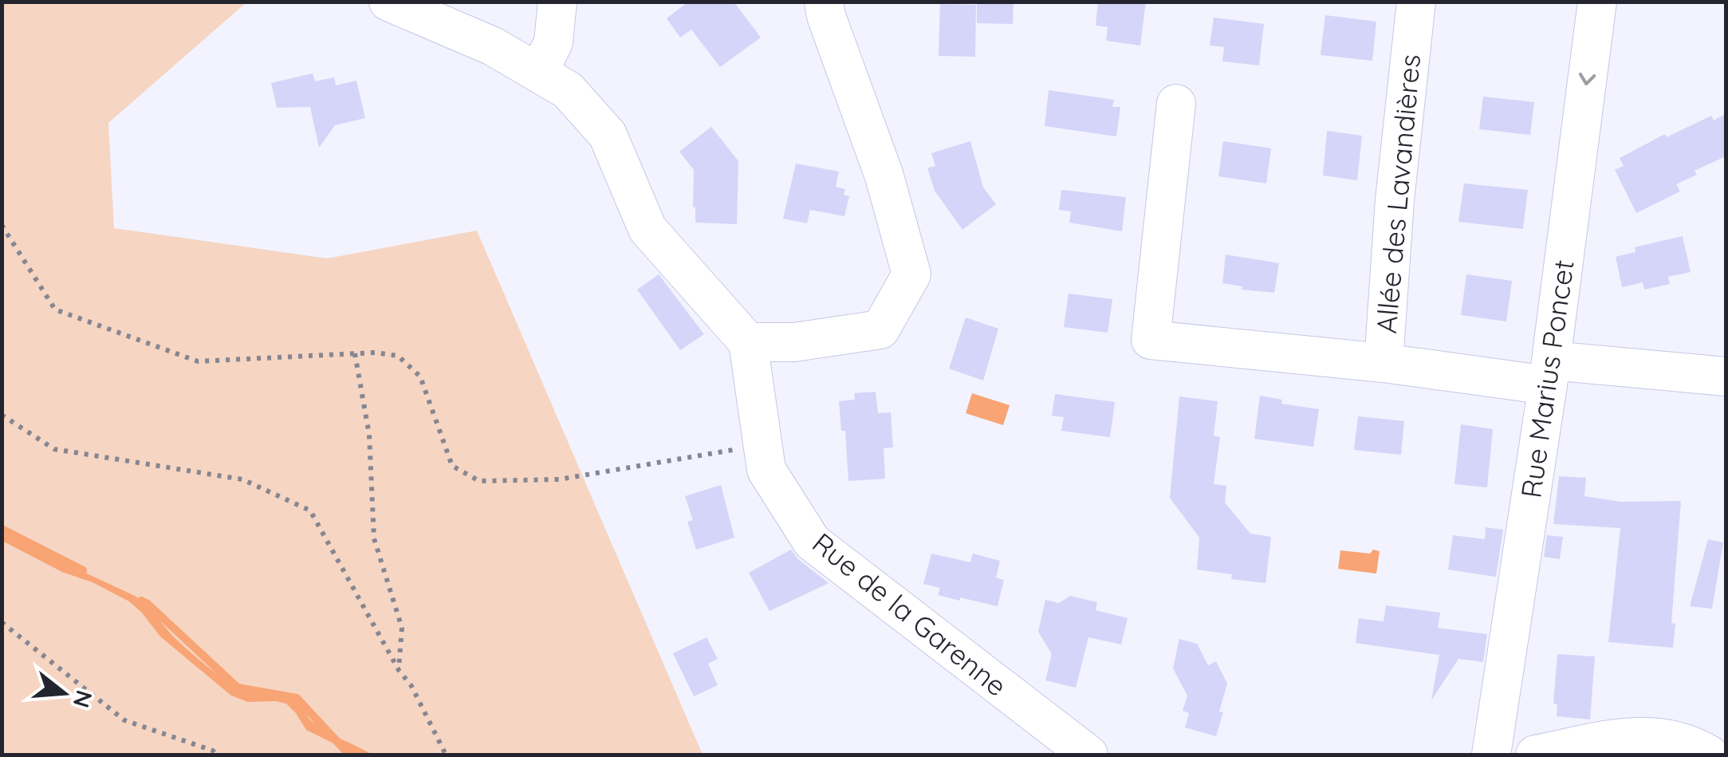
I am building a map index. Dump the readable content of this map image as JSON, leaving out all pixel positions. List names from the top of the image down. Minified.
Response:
{"streets":{"street":["Allée des Lavandières","Rue Marius Poncet","Rue de la Garenne"]},"crossings":[["Allée des Lavandières","Rue Marius Poncet"]],"one_way":["Rue Marius Poncet"],"north":"right"}
